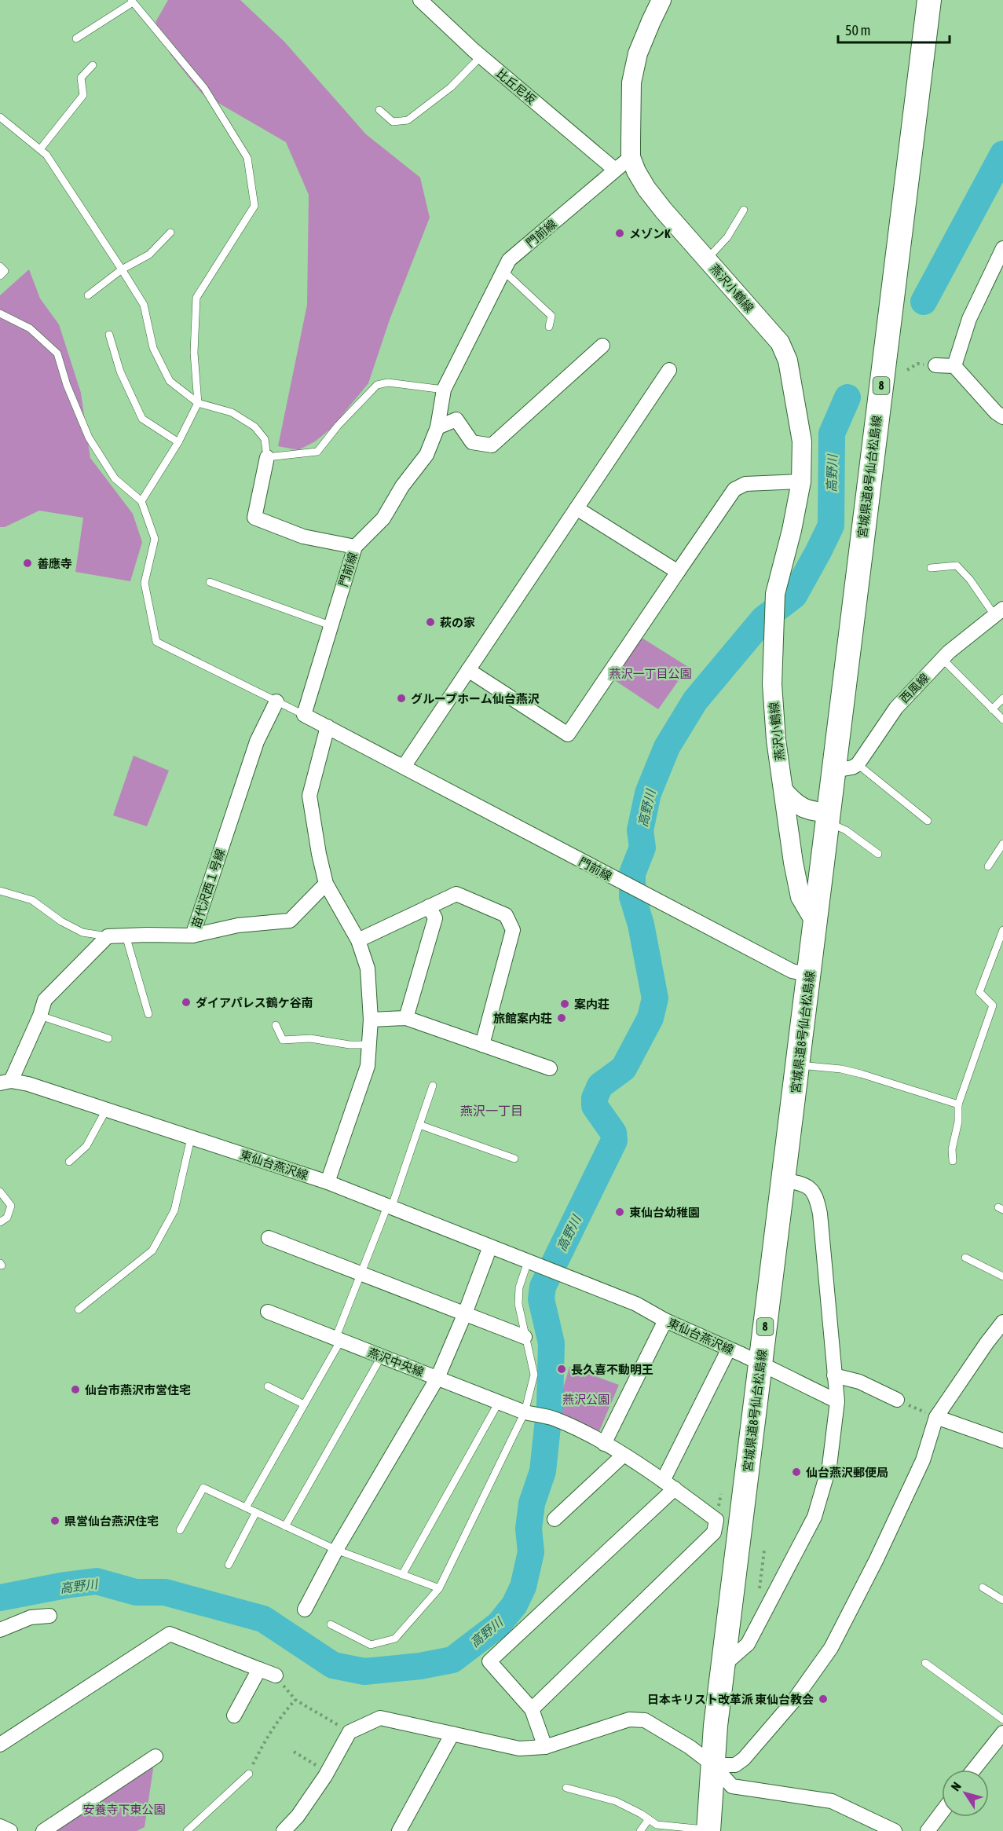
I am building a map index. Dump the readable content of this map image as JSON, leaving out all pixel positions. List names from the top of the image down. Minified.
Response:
{"streets":{"main road":["8","宮城県道8号仙台松島線"],"street":["比丘尼坂","門前線","燕沢小鶴線","西風線","苗代沢西１号線","東仙台燕沢線","燕沢中央線"]},"crossings":[["比丘尼坂","門前線"],["門前線","燕沢小鶴線"],["門前線","宮城県道8号仙台松島線"],["燕沢小鶴線","宮城県道8号仙台松島線"],["宮城県道8号仙台松島線","東仙台燕沢線"]],"districts":["燕沢一丁目"],"water":["高野川"],"parks":["燕沢一丁目公園","燕沢公園","安養寺下東公園"],"places":["メゾンK","善應寺","萩の家","グループホーム仙台燕沢","ダイアパレス鶴ケ谷南","案内荘","旅館案内荘","東仙台幼稚園","長久喜不動明王","仙台市燕沢市営住宅","仙台燕沢郵便局","県営仙台燕沢住宅","日本キリスト改革派 東仙台教会"],"scale_bar":"50 m","north":"top left"}
